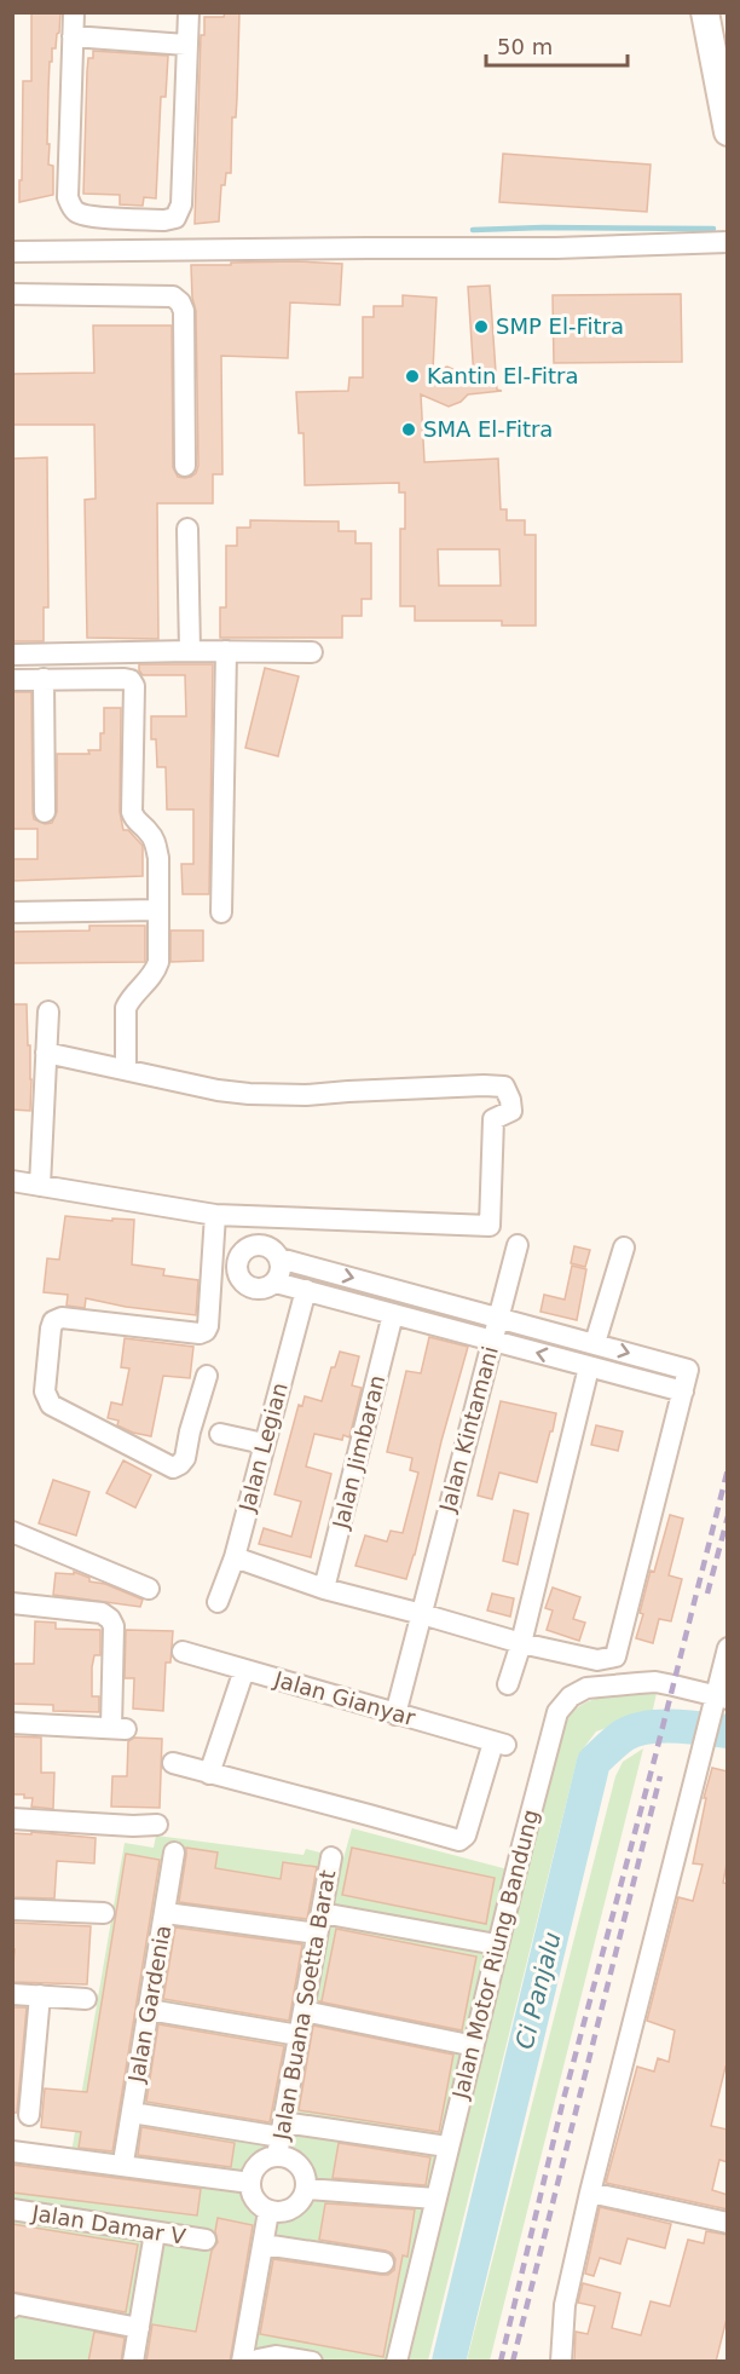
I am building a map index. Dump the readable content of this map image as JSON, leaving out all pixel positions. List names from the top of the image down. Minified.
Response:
{"streets":{"street":["Jalan Kintamani","Jalan Legian","Jalan Jimbaran","Jalan Gianyar","Jalan Motor Riung Bandung","Jalan Gardenia","Jalan Buana Soetta Barat","Jalan Damar V"]},"crossings":[["Jalan Kintamani","Jalan Gianyar"]],"water":["Ci Panjalu"],"places":["SMP El-Fitra","Kantin El-Fitra","SMA El-Fitra"],"scale_bar":"50 m"}
